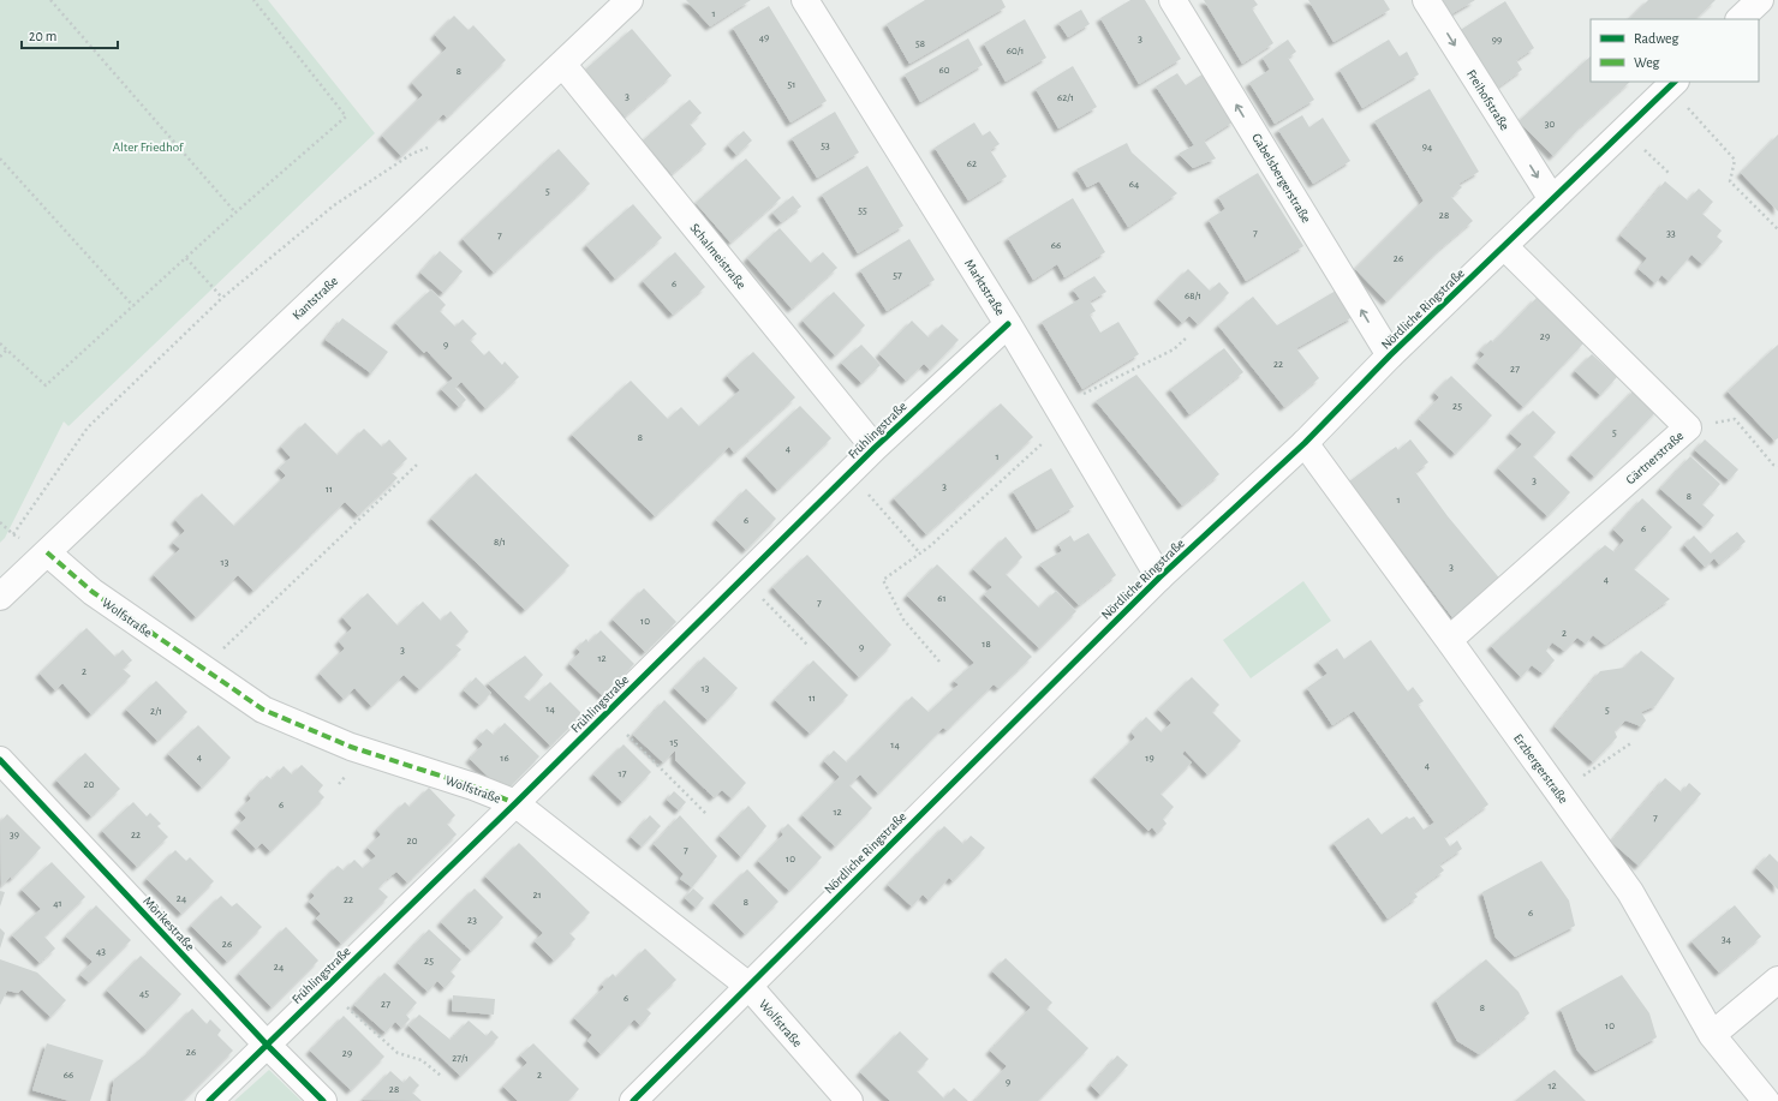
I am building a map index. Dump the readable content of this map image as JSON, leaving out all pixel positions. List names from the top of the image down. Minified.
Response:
{"streets":{"street":["Freihofstraße","Gabelsbergerstraße","Schalmeistraße","Marktstraße","Kantstraße","Nördliche Ringstraße","Frühlingstraße","Gärtnerstraße","Wolfstraße","Erzbergerstraße","Mörikestraße"]},"crossings":[["Freihofstraße","Nördliche Ringstraße"],["Gabelsbergerstraße","Nördliche Ringstraße"],["Schalmeistraße","Kantstraße"],["Schalmeistraße","Frühlingstraße"],["Marktstraße","Nördliche Ringstraße"],["Marktstraße","Frühlingstraße"],["Kantstraße","Wolfstraße"],["Nördliche Ringstraße","Gärtnerstraße"],["Nördliche Ringstraße","Wolfstraße"],["Nördliche Ringstraße","Erzbergerstraße"],["Frühlingstraße","Wolfstraße"],["Frühlingstraße","Mörikestraße"],["Gärtnerstraße","Erzbergerstraße"]],"one_way":["Freihofstraße","Gabelsbergerstraße"],"parks":["Alter Friedhof"],"house_numbers":["1","49","3","99","58","60/1","60","8","51","3","62/1","30","53","94","62","64","5","55","28","7","33","7","66","26","57","6","68/1","29","9","22","27","25","5","8","4","1","3","3","11","8","1","6","6","8/1","13","3","4","61","7","10","2","18","9","3","12","2","13","11","14","5","2/1","15","14","4","16","19","4","17","20","6","12","7","39","22","20","7","10","21","24","22","8","41","6","23","34","26","43","25","24","45","6","27","8","10","26","29","27/1","66","2","9","12","28"],"legend":["Radweg","Weg"],"scale_bar":"20 m"}
